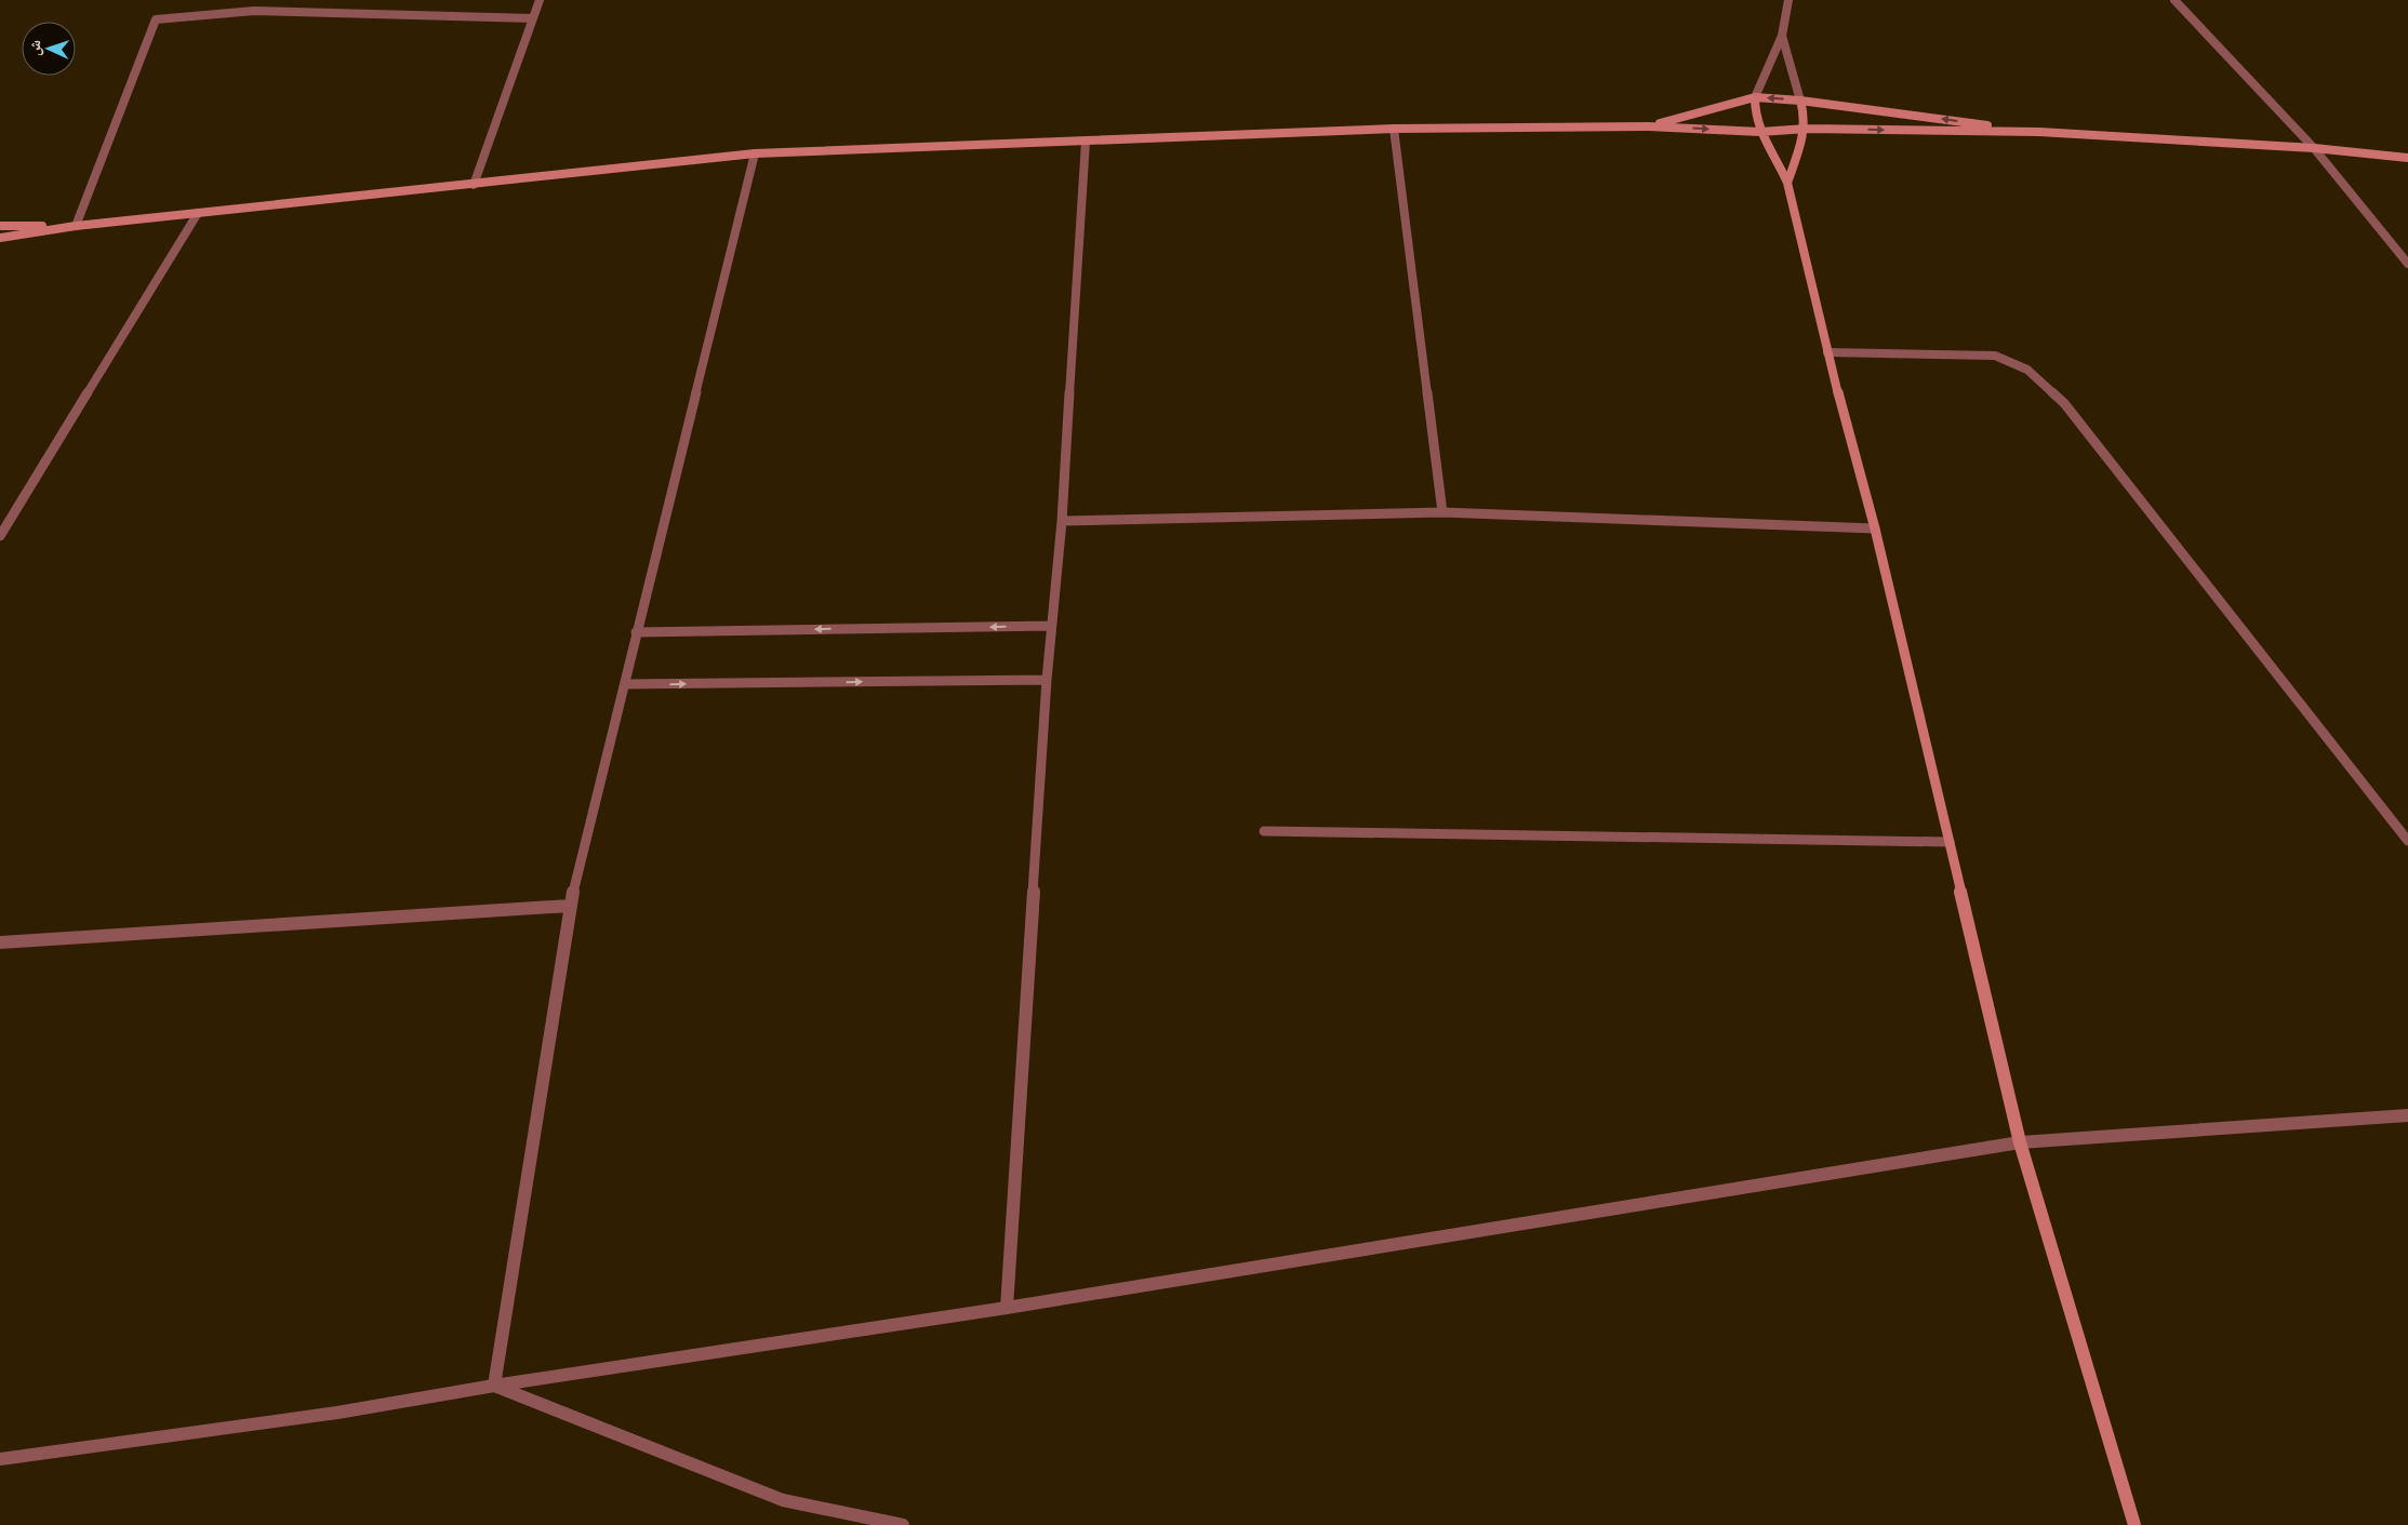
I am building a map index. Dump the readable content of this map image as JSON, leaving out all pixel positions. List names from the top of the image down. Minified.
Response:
{"north":"left"}
